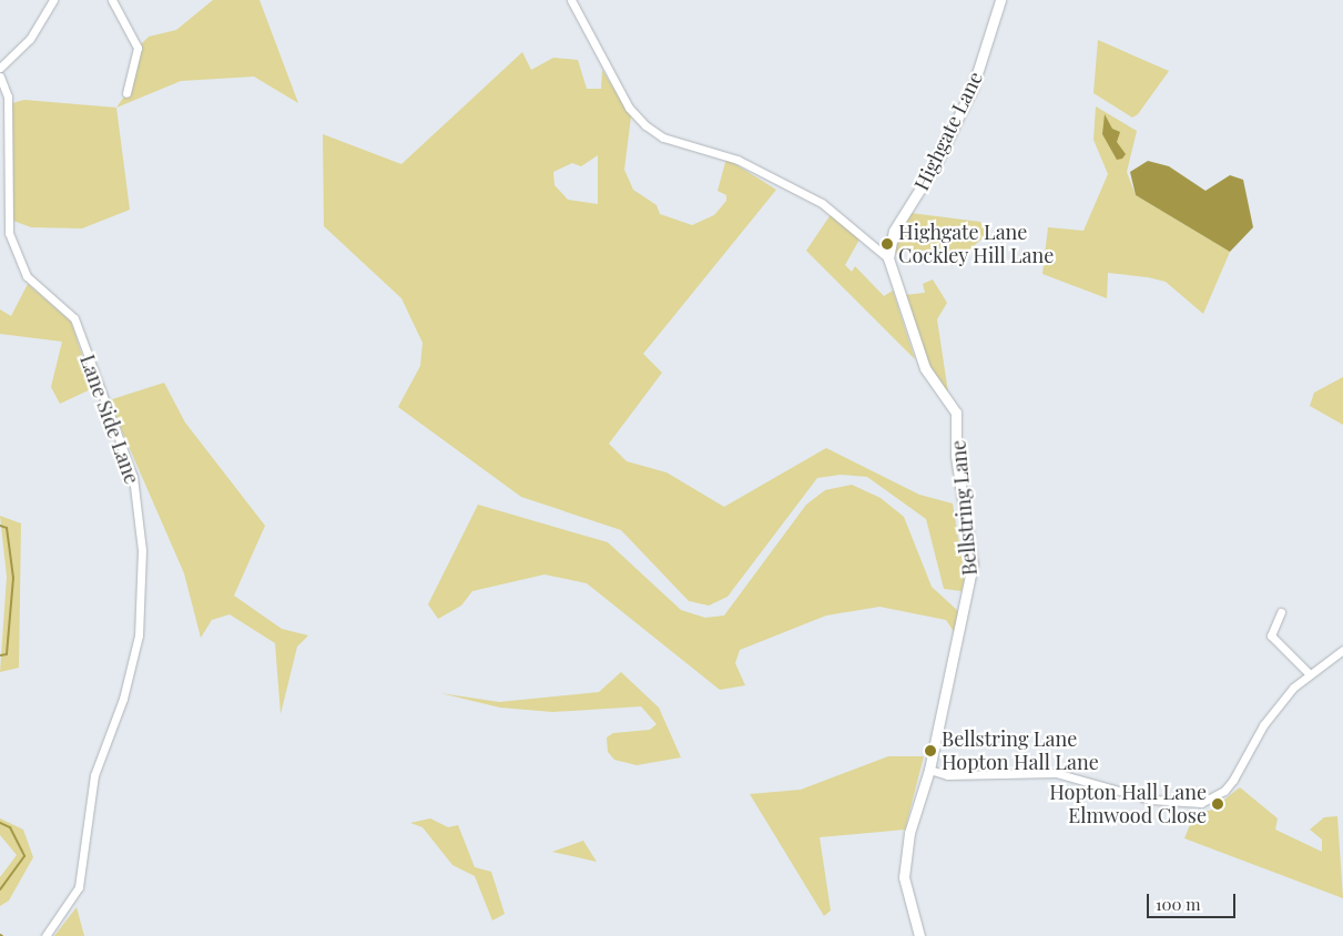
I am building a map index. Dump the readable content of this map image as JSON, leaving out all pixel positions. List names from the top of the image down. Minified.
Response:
{"streets":{"main road":["Highgate Lane","Bellstring Lane"],"street":["Lane Side Lane"]},"crossings":[["Highgate Lane","Bellstring Lane"]],"places":["Highgate Lane Cockley Hill Lane","Bellstring Lane Hopton Hall Lane","Hopton Hall Lane Elmwood Close"],"scale_bar":"100 m"}
